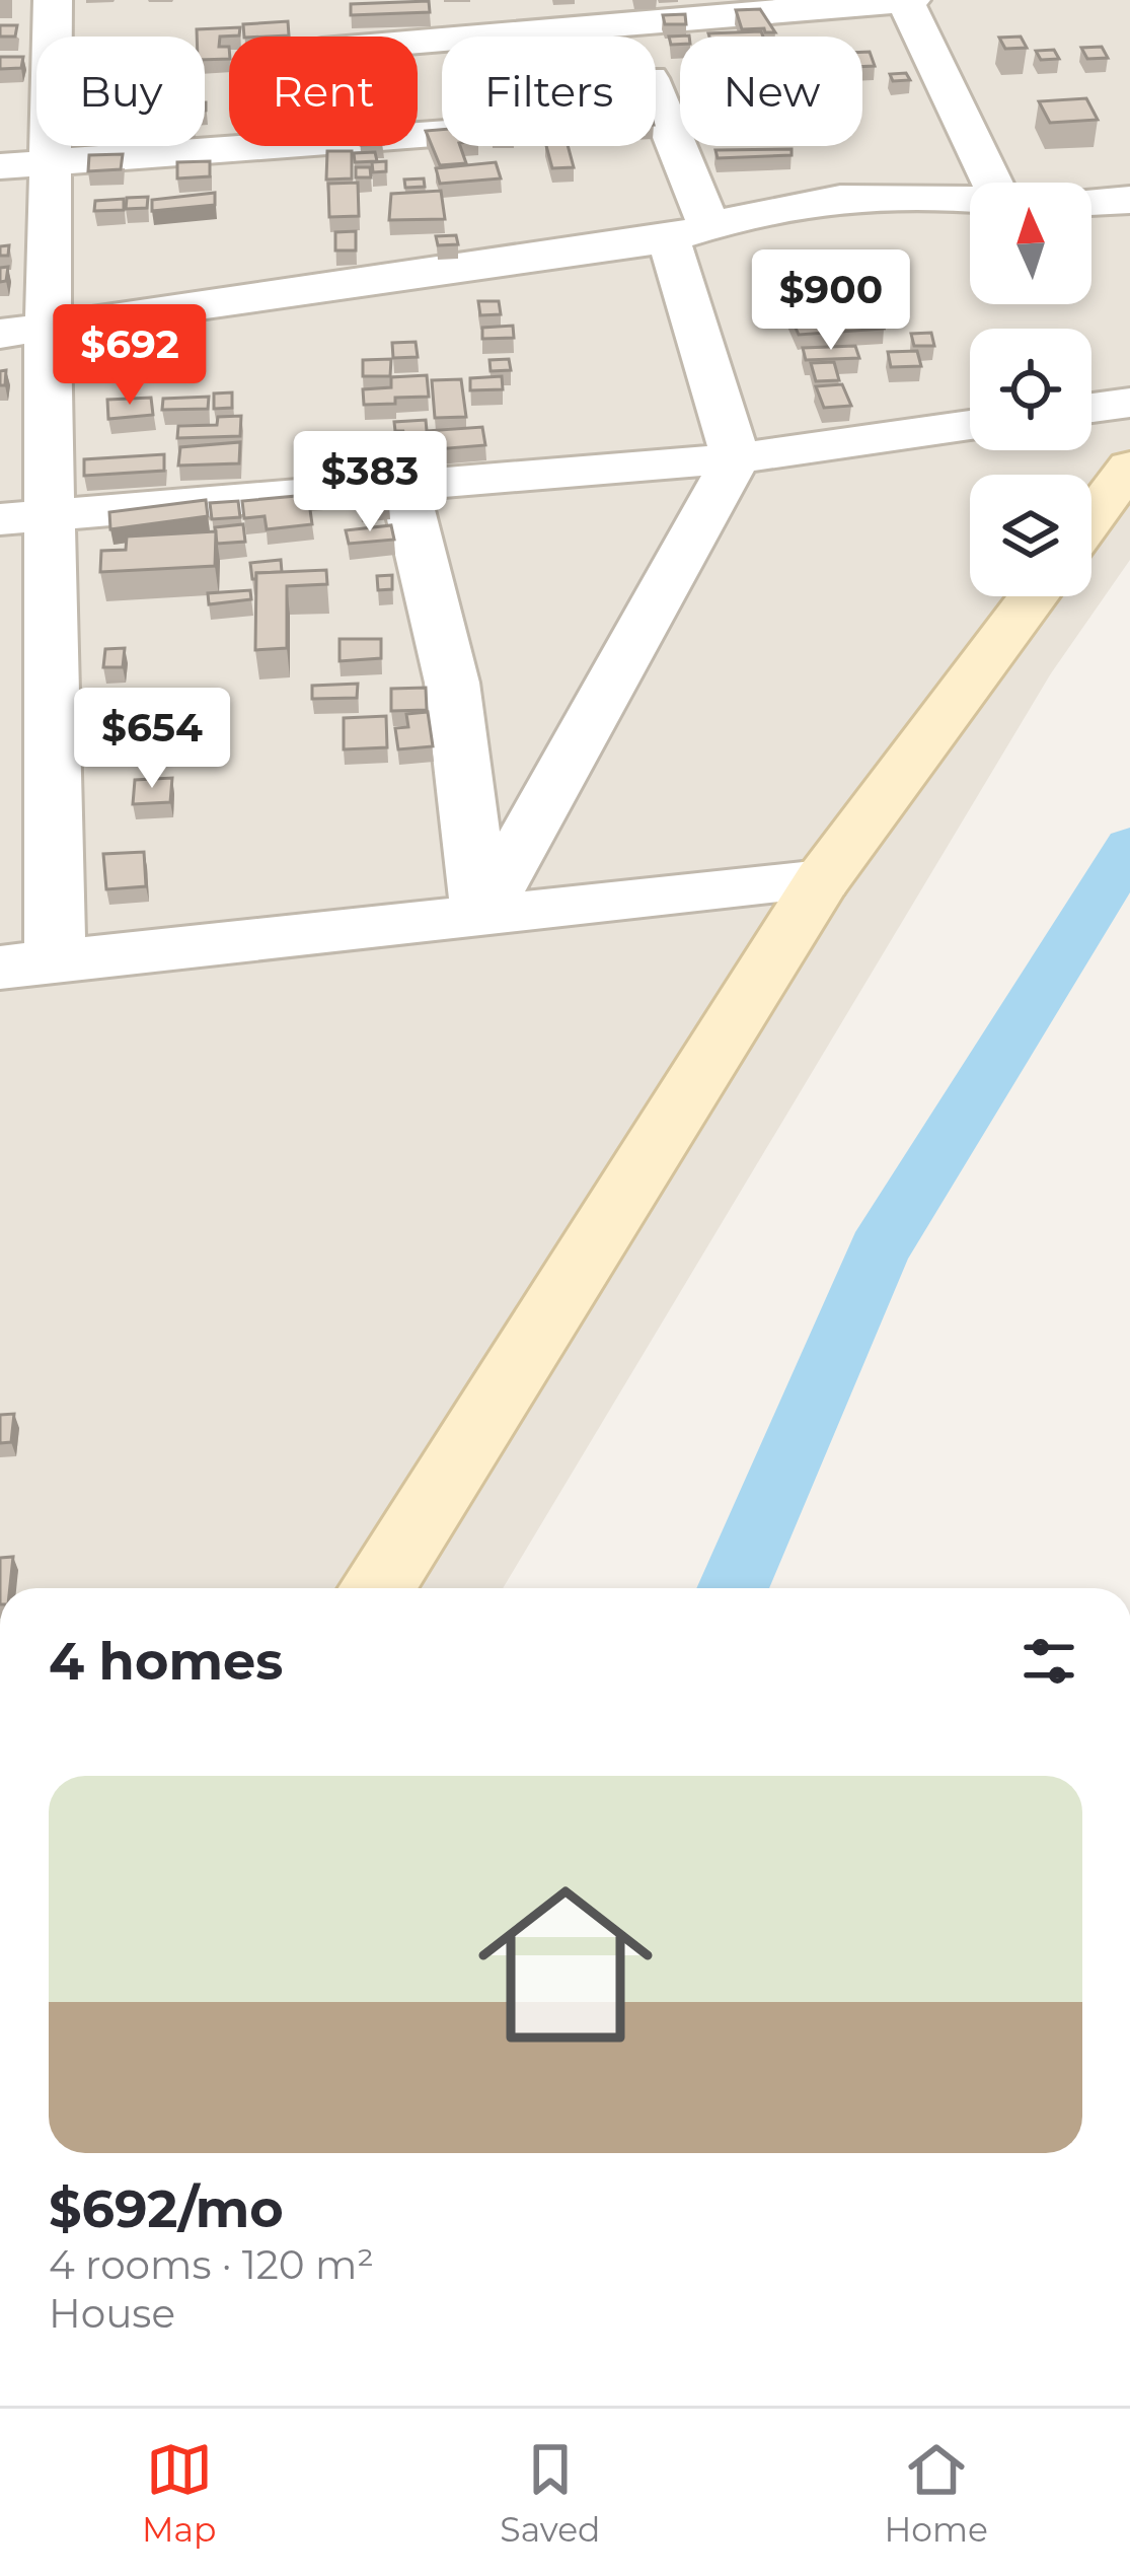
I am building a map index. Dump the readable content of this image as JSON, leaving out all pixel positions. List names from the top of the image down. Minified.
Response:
{"north":"top","page":{"chip":["Buy","Rent","Filters","New"],"price":["$900","$692","$383","$654"],"heading":"4 homes","list":[{"name":"$692/mo","note":"4 rooms · 120 m² · House"}],"tabs":["Map","Saved","Home"]}}
